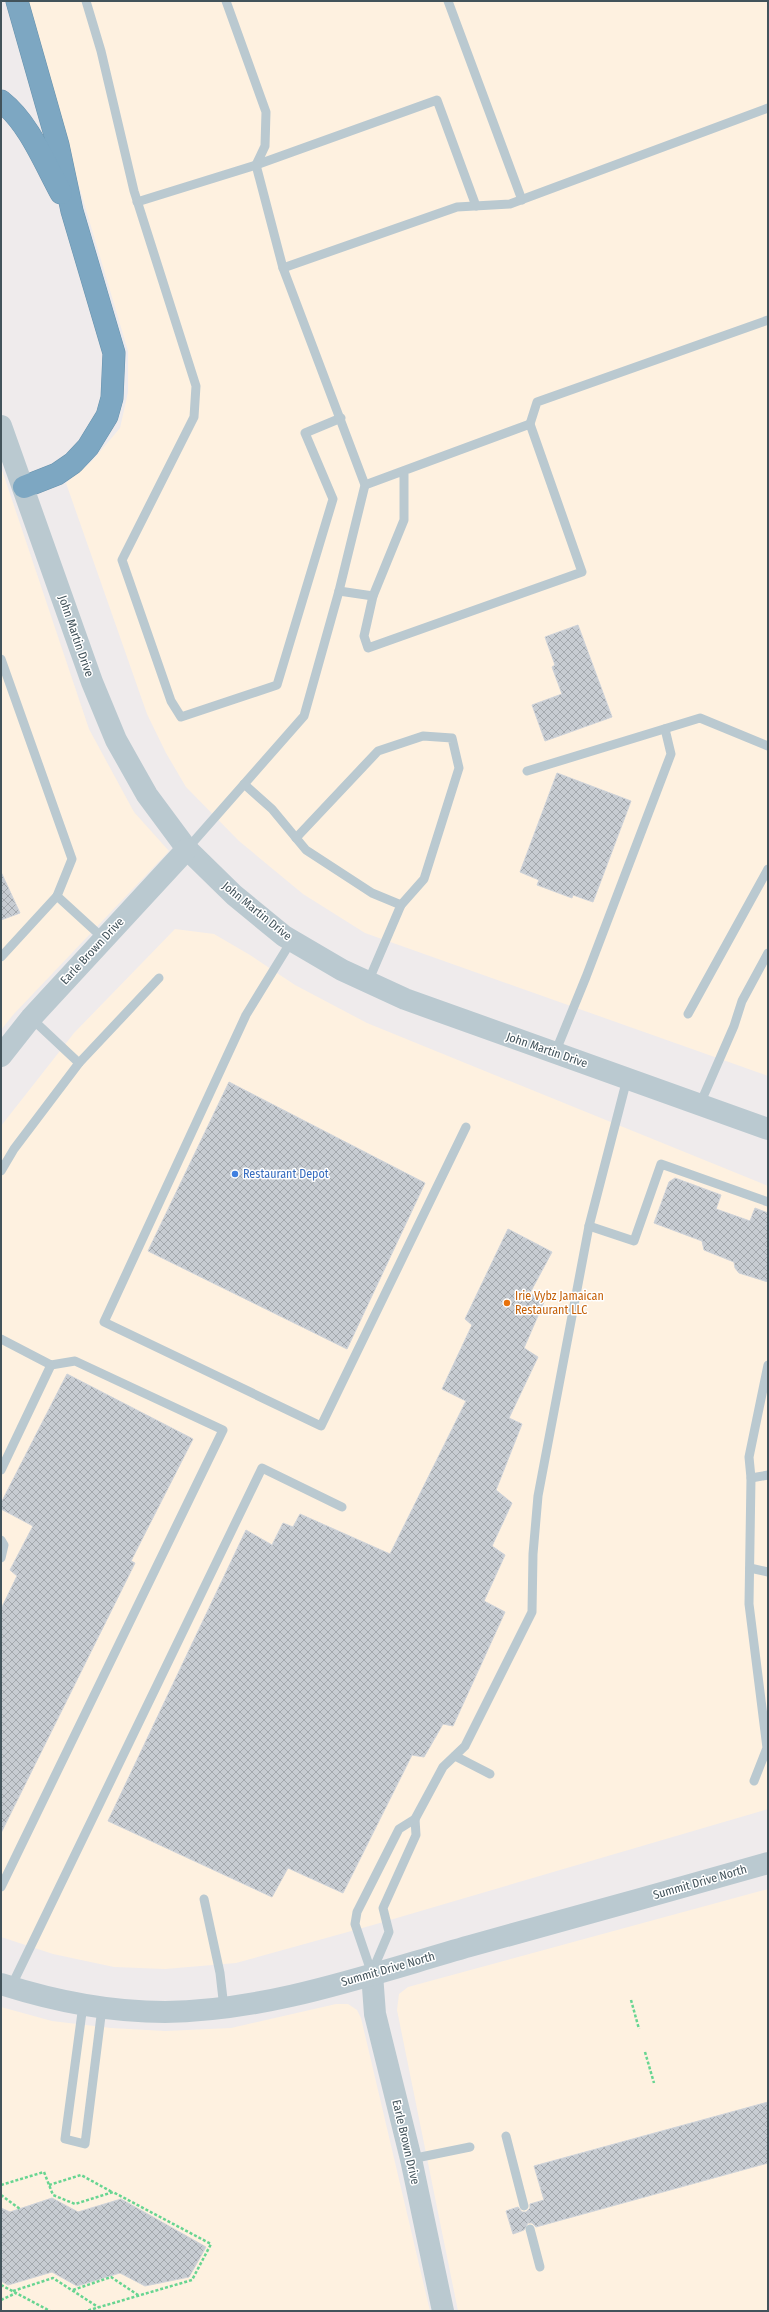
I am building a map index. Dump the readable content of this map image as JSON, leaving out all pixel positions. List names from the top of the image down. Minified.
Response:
{"streets":{"street":["John Martin Drive","Earle Brown Drive","Summit Drive North"]},"crossings":[["John Martin Drive","Earle Brown Drive"],["Earle Brown Drive","Summit Drive North"]],"places":["Restaurant Depot","Irie Vybz Jamaican Restaurant LLC"]}
